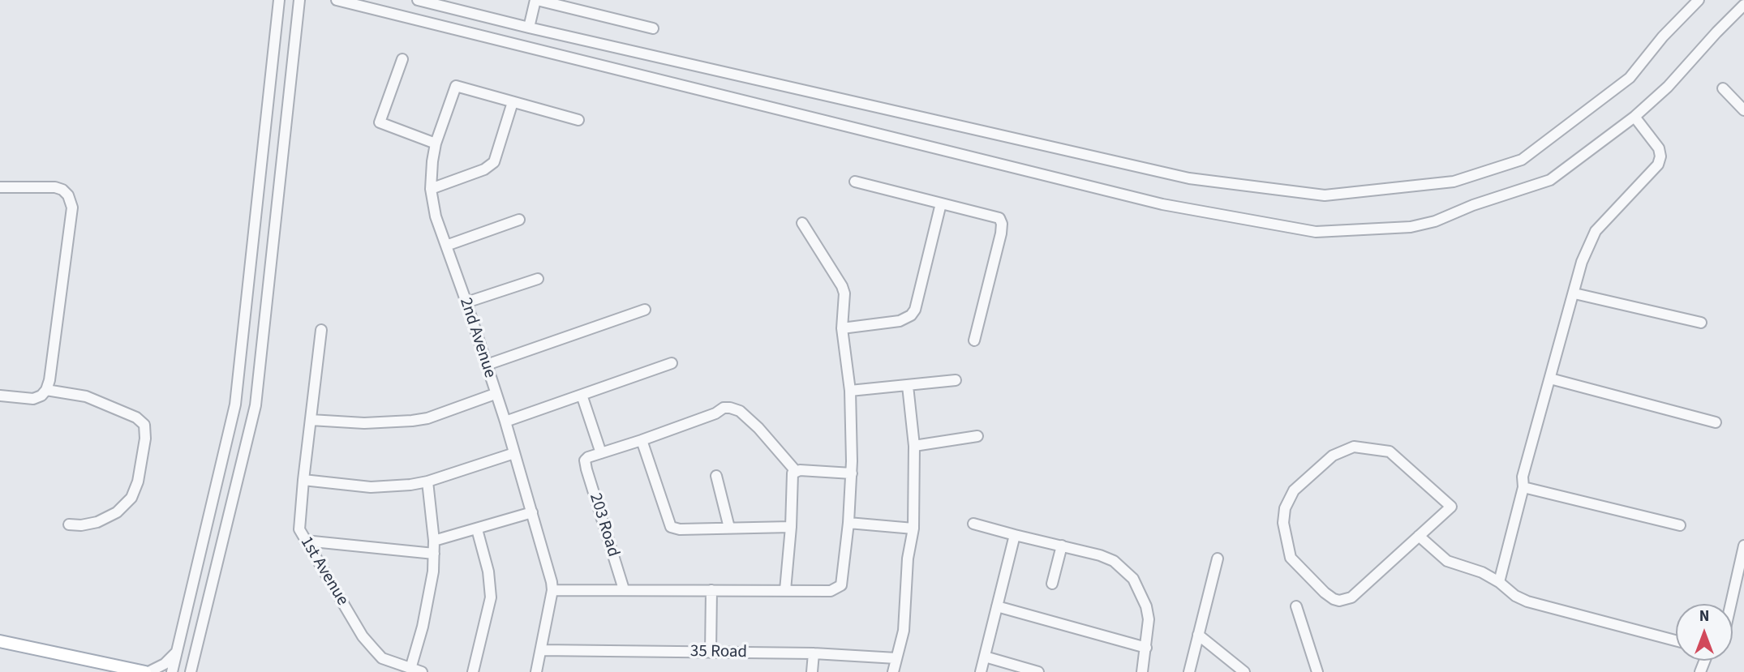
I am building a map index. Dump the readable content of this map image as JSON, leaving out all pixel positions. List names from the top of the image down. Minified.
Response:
{"streets":{"street":["2nd Avenue","203 Road","1st Avenue","35 Road"]},"crossings":[["2nd Avenue","35 Road"]],"north":"top"}
